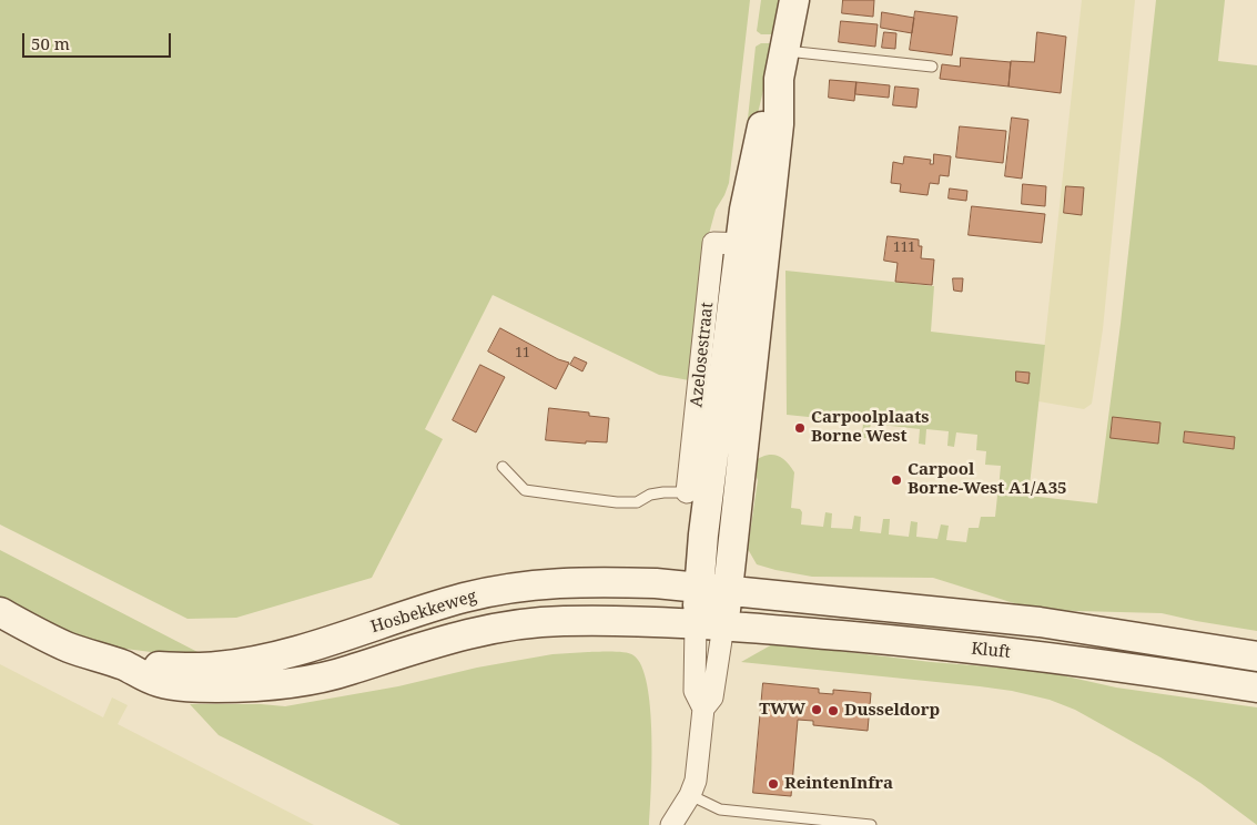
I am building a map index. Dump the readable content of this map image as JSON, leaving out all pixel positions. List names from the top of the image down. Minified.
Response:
{"streets":{"main road":["Azelosestraat","Hosbekkeweg","Kluft"]},"crossings":[["Azelosestraat","Hosbekkeweg"],["Azelosestraat","Kluft"],["Hosbekkeweg","Kluft"]],"places":["Carpoolplaats Borne West","Carpool Borne-West A1/A35","TWW","Dusseldorp","ReintenInfra"],"house_numbers":["111","11"],"scale_bar":"50 m"}
